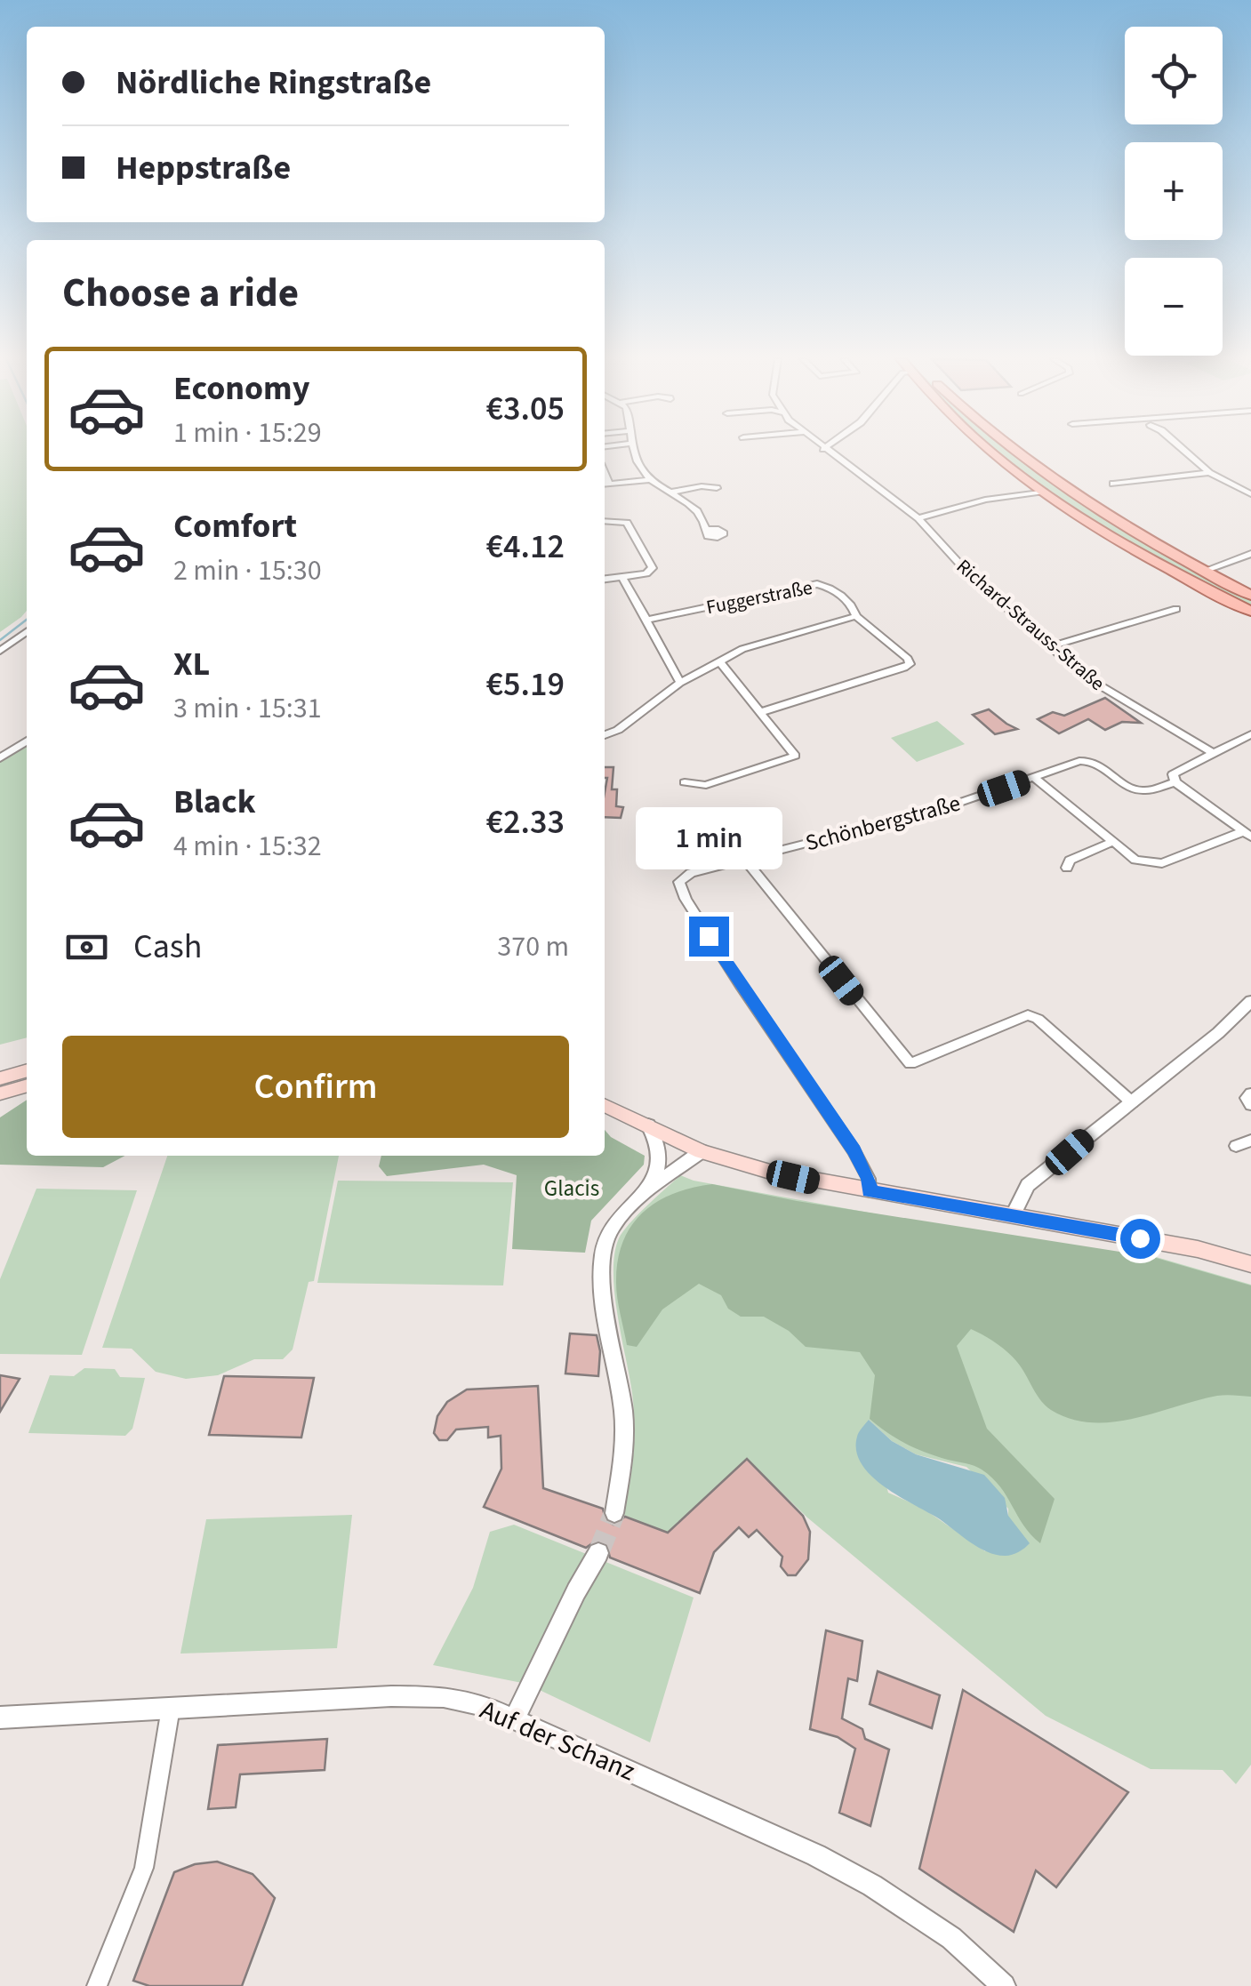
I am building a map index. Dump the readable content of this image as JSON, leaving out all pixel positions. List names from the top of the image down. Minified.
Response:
{"streets":{"street":["Fuggerstraße","Richard-Strauss-Straße","Schönbergstraße","Auf der Schanz"]},"parks":["Glacis"],"page":{"map_buttons":["+","−"],"banner":["Nördliche Ringstraße","Heppstraße"],"heading":"Choose a ride","list":[{"name":"Economy","note":"1 min · 15:29","value":"€3.05"},{"name":"Comfort","note":"2 min · 15:30","value":"€4.12"},{"name":"XL","note":"3 min · 15:31","value":"€5.19"},{"name":"Black","note":"4 min · 15:32","value":"€2.33"}],"bubble":"1 min","pay":["Cash","370 m"],"buttons":"Confirm"}}
